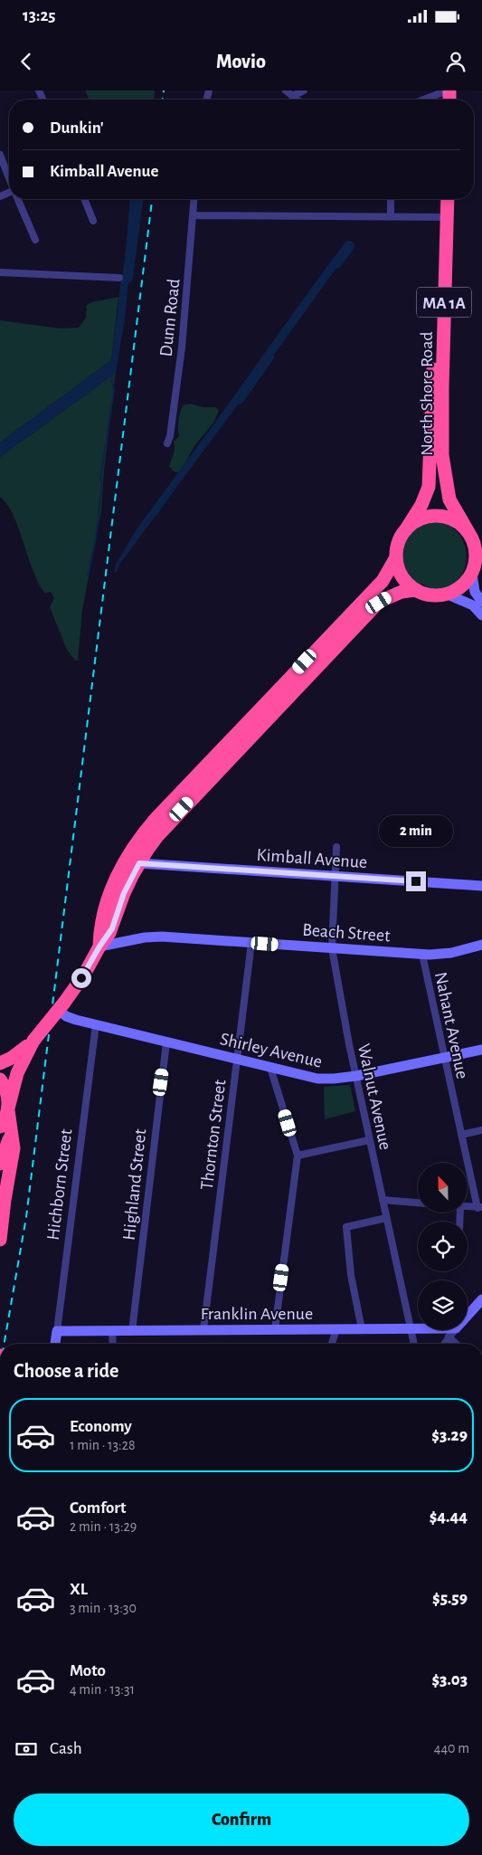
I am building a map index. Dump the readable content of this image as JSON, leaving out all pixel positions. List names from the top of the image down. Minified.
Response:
{"streets":{"highway":["MA 1A","North Shore Road"],"street":["Dunn Road","Kimball Avenue","Beach Street","Nahant Avenue","Shirley Avenue","Walnut Avenue","Thornton Street","Hichborn Street","Highland Street","Franklin Avenue"]},"crossings":[["MA 1A","North Shore Road"],["MA 1A","Kimball Avenue"],["MA 1A","Beach Street"],["MA 1A","Shirley Avenue"],["Kimball Avenue","Walnut Avenue"],["Beach Street","Nahant Avenue"],["Beach Street","Walnut Avenue"],["Beach Street","Thornton Street"],["Nahant Avenue","Shirley Avenue"],["Shirley Avenue","Walnut Avenue"],["Shirley Avenue","Thornton Street"],["Shirley Avenue","Hichborn Street"],["Shirley Avenue","Highland Street"],["Walnut Avenue","Franklin Avenue"],["Thornton Street","Franklin Avenue"],["Hichborn Street","Franklin Avenue"],["Highland Street","Franklin Avenue"]],"north":"top","page":{"status":"13:25","header":"Movio","banner":["Dunkin'","Kimball Avenue"],"bubble":"2 min","heading":"Choose a ride","list":[{"name":"Economy","note":"1 min · 13:28","value":"$3.29"},{"name":"Comfort","note":"2 min · 13:29","value":"$4.44"},{"name":"XL","note":"3 min · 13:30","value":"$5.59"},{"name":"Moto","note":"4 min · 13:31","value":"$3.03"}],"pay":["Cash","440 m"],"buttons":"Confirm"}}
